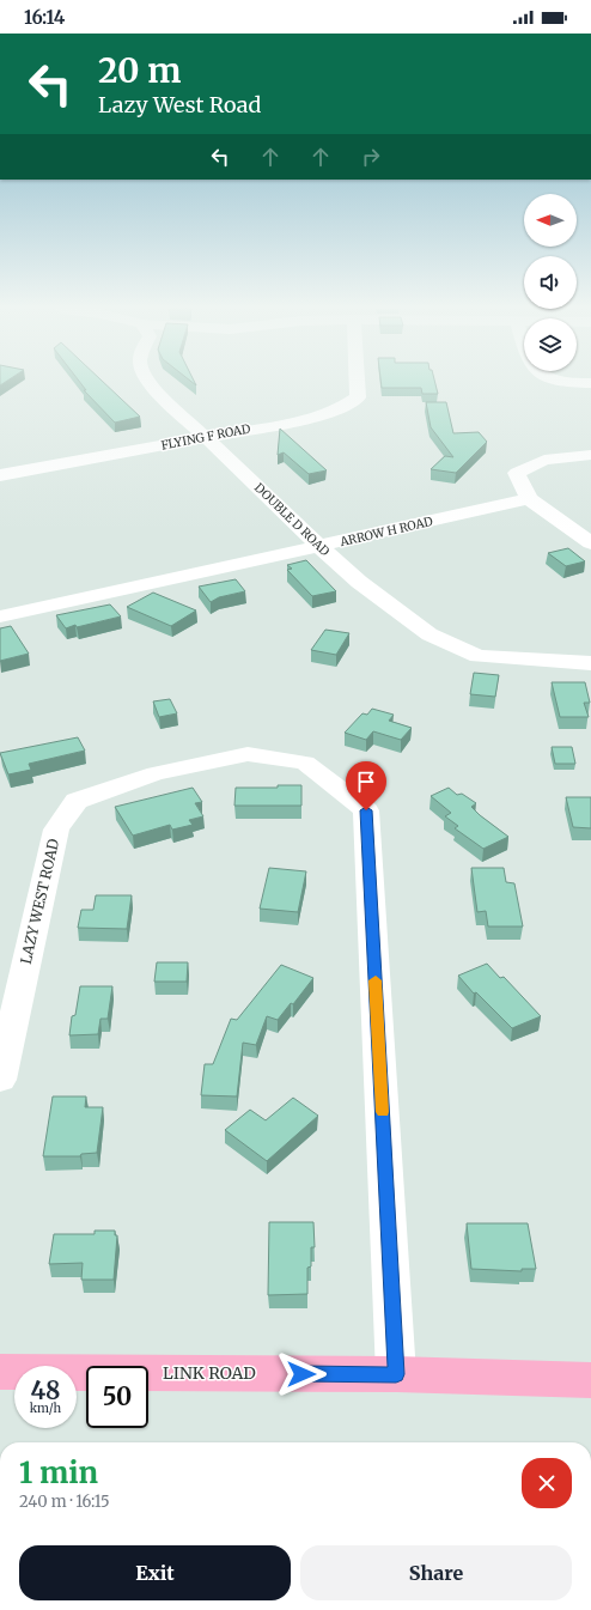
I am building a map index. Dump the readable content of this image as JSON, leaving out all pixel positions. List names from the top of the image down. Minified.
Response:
{"streets":{"main road":["LINK ROAD"],"street":["FLYING F ROAD","DOUBLE D ROAD","ARROW H ROAD","LAZY WEST ROAD"]},"crossings":[["FLYING F ROAD","DOUBLE D ROAD"],["DOUBLE D ROAD","ARROW H ROAD"],["LAZY WEST ROAD","LINK ROAD"]],"north":"left","page":{"status":"16:14","turn":["20 m","Lazy West Road"],"speed":"48 km/h","limit":"50","heading":["1 min","240 m · 16:15"],"buttons":["Exit","Share"]}}
